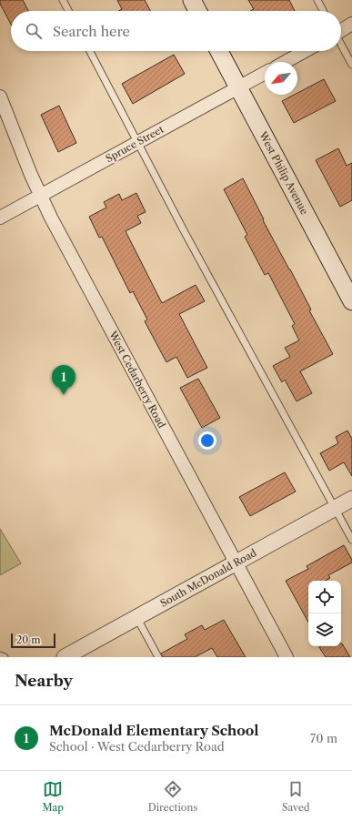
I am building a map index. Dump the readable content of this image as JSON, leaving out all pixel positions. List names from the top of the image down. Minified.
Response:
{"streets":{"main road":["West Philip Avenue"],"street":["Spruce Street","West Cedarberry Road","South McDonald Road"]},"crossings":[["Spruce Street","West Philip Avenue"],["Spruce Street","West Cedarberry Road"],["West Cedarberry Road","South McDonald Road"]],"scale_bar":"20 m","north":"bottom left","page":{"search":"Search here","pins":"1","scale":"20 m","heading":"Nearby","list":[{"mark":"1","name":"McDonald Elementary School","note":"School · West Cedarberry Road","value":"70 m"}],"nav":["Map","Directions","Saved"]}}
